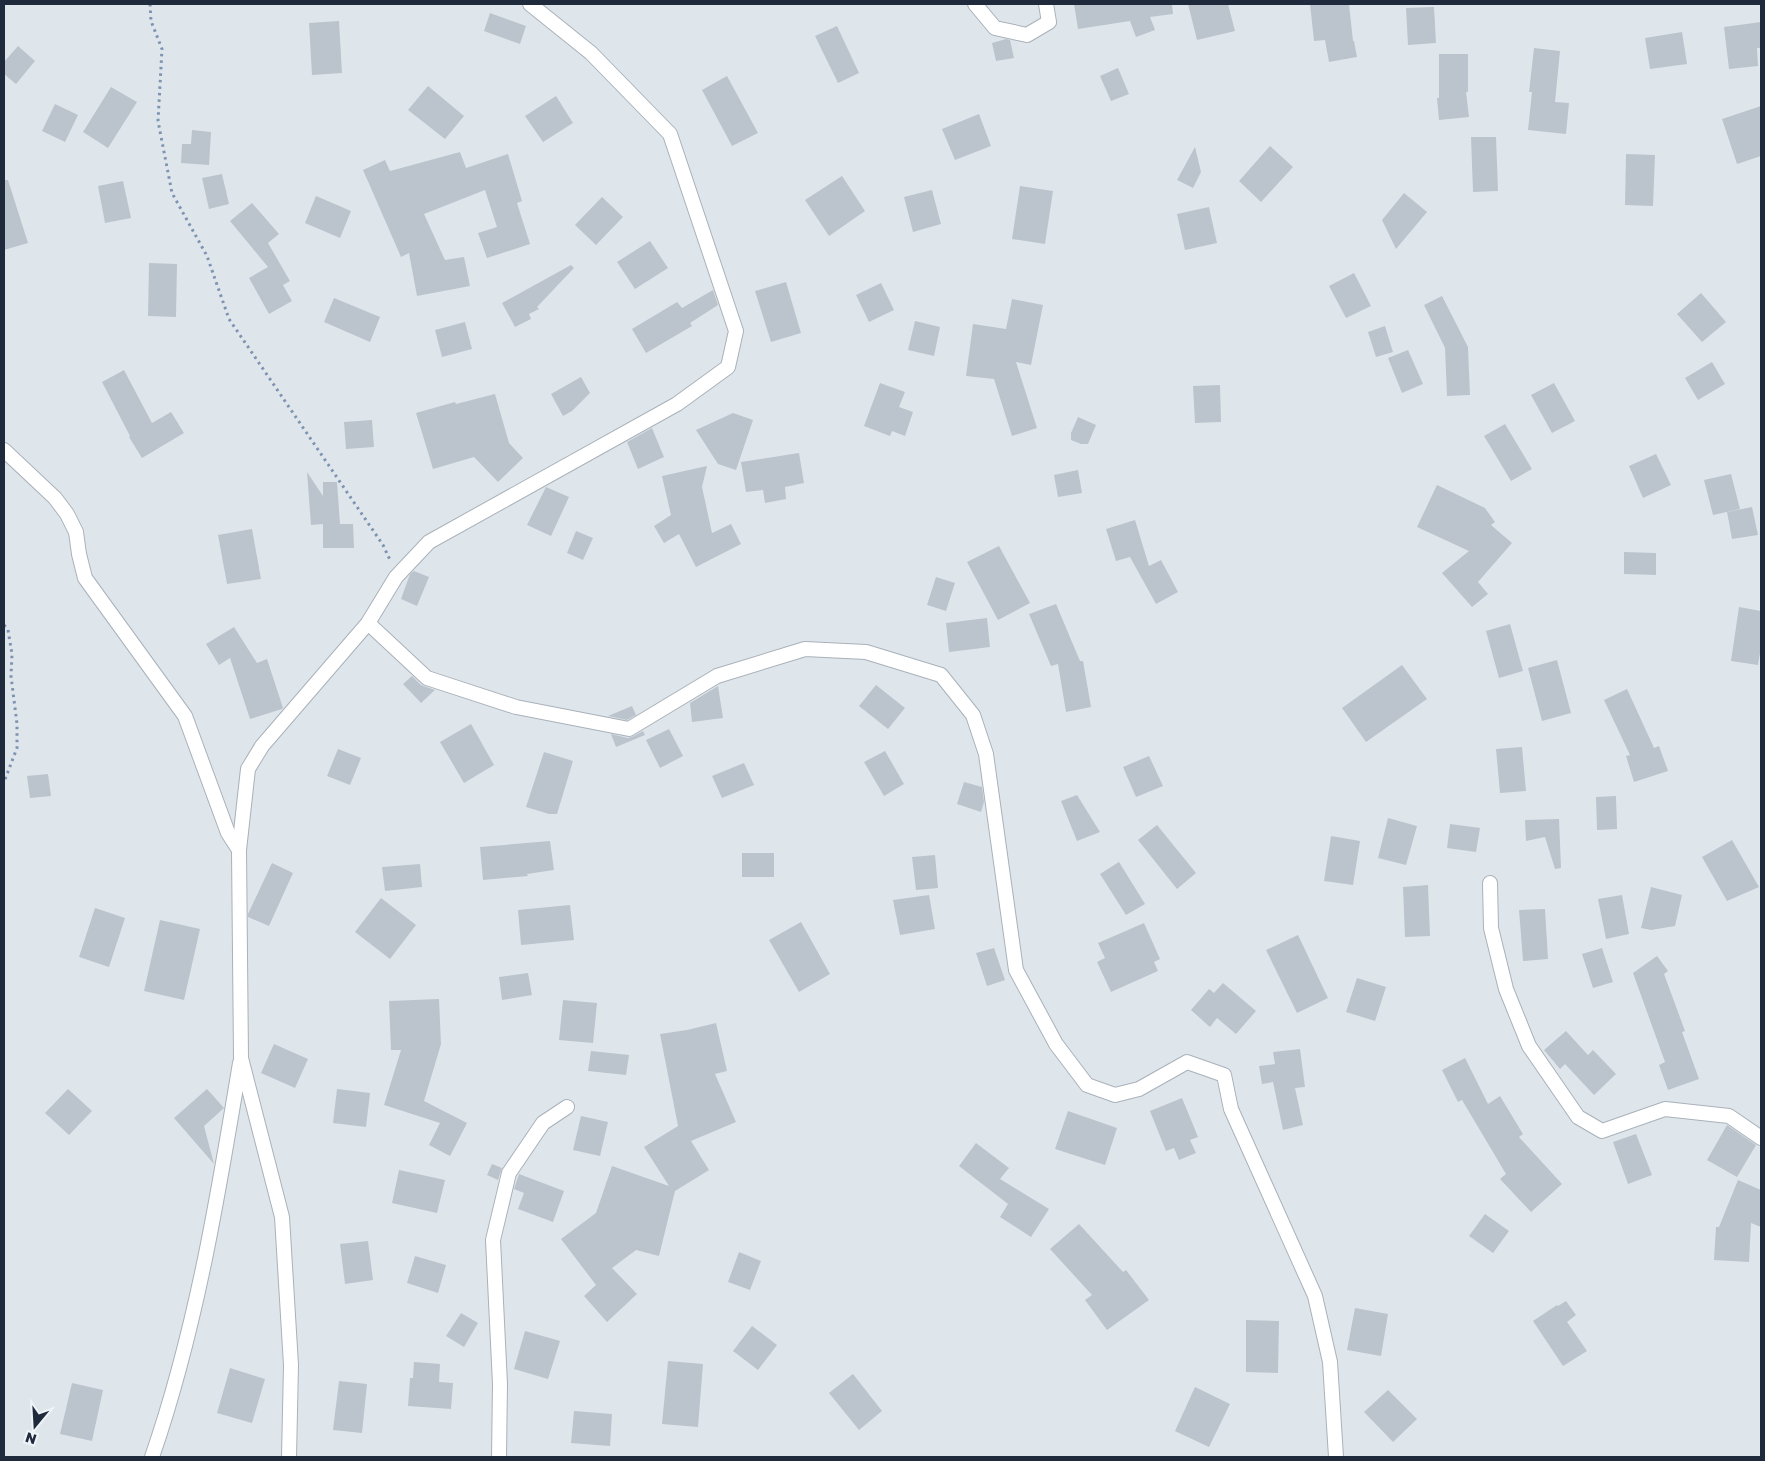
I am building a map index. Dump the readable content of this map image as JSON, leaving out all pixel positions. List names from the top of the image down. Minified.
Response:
{"north":"bottom"}
